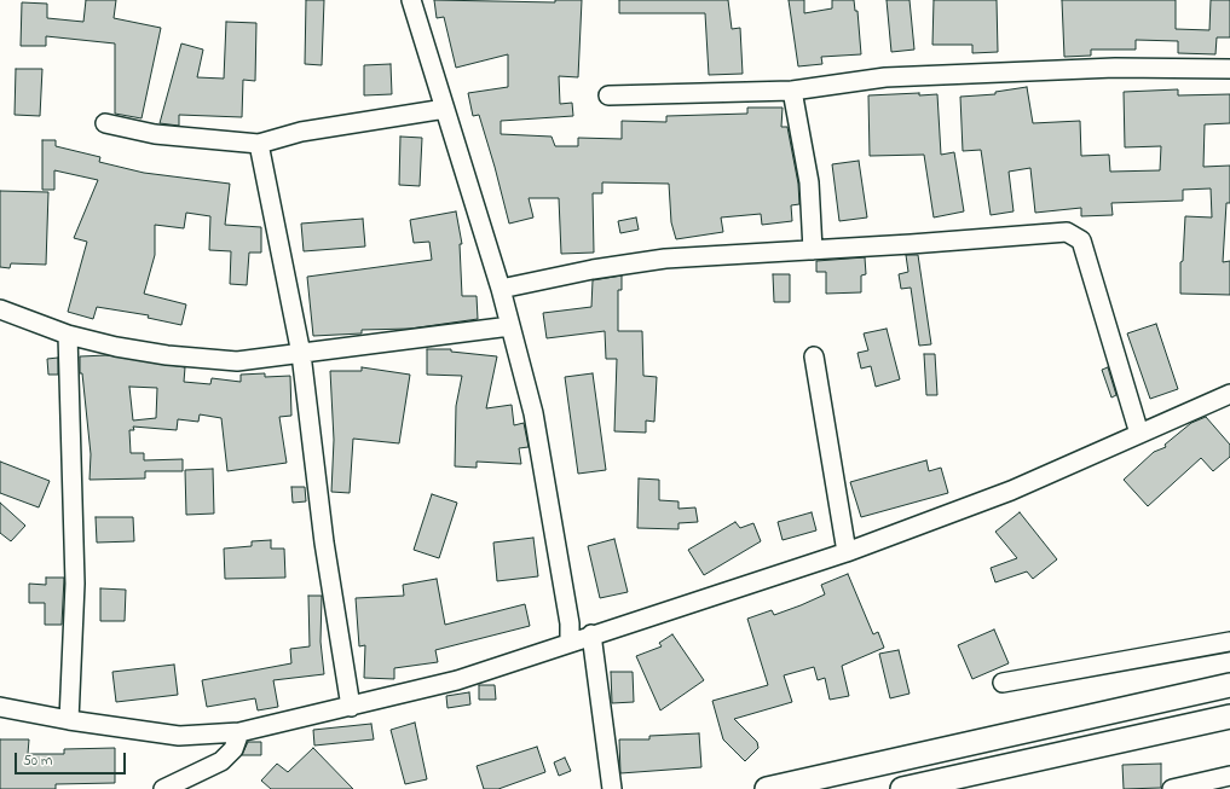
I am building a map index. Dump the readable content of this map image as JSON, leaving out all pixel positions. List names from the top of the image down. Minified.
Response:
{"scale_bar":"50 m"}
